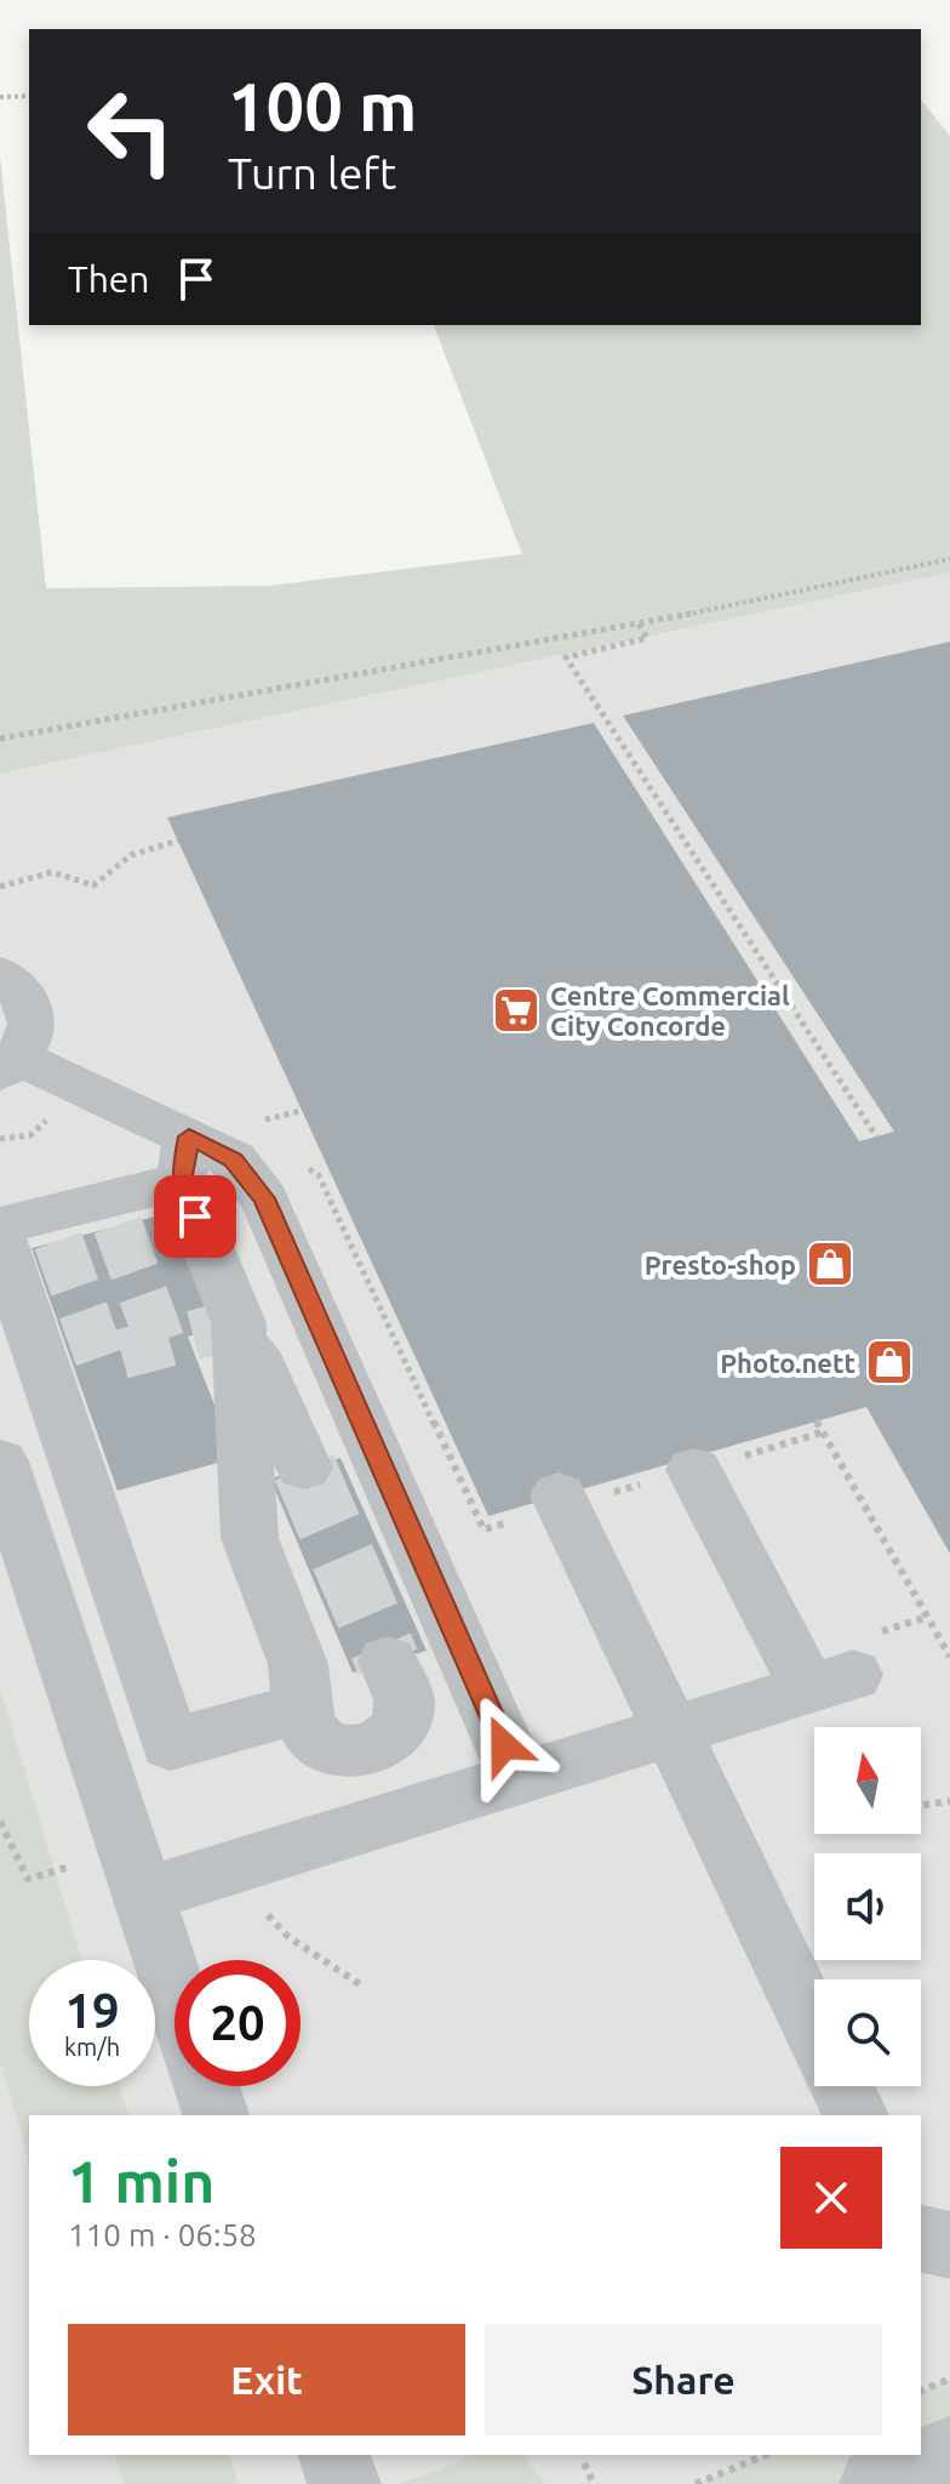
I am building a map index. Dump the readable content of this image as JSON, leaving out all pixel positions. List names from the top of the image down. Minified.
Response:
{"places":{"supermarket":["Centre Commercial City Concorde"],"shop":["Presto-shop","Photo.nett"]},"north":"top","page":{"turn":["100 m","Turn left"],"then":"Then","speed":"19 km/h","limit":"20","heading":["1 min","110 m · 06:58"],"buttons":["Exit","Share"]}}
